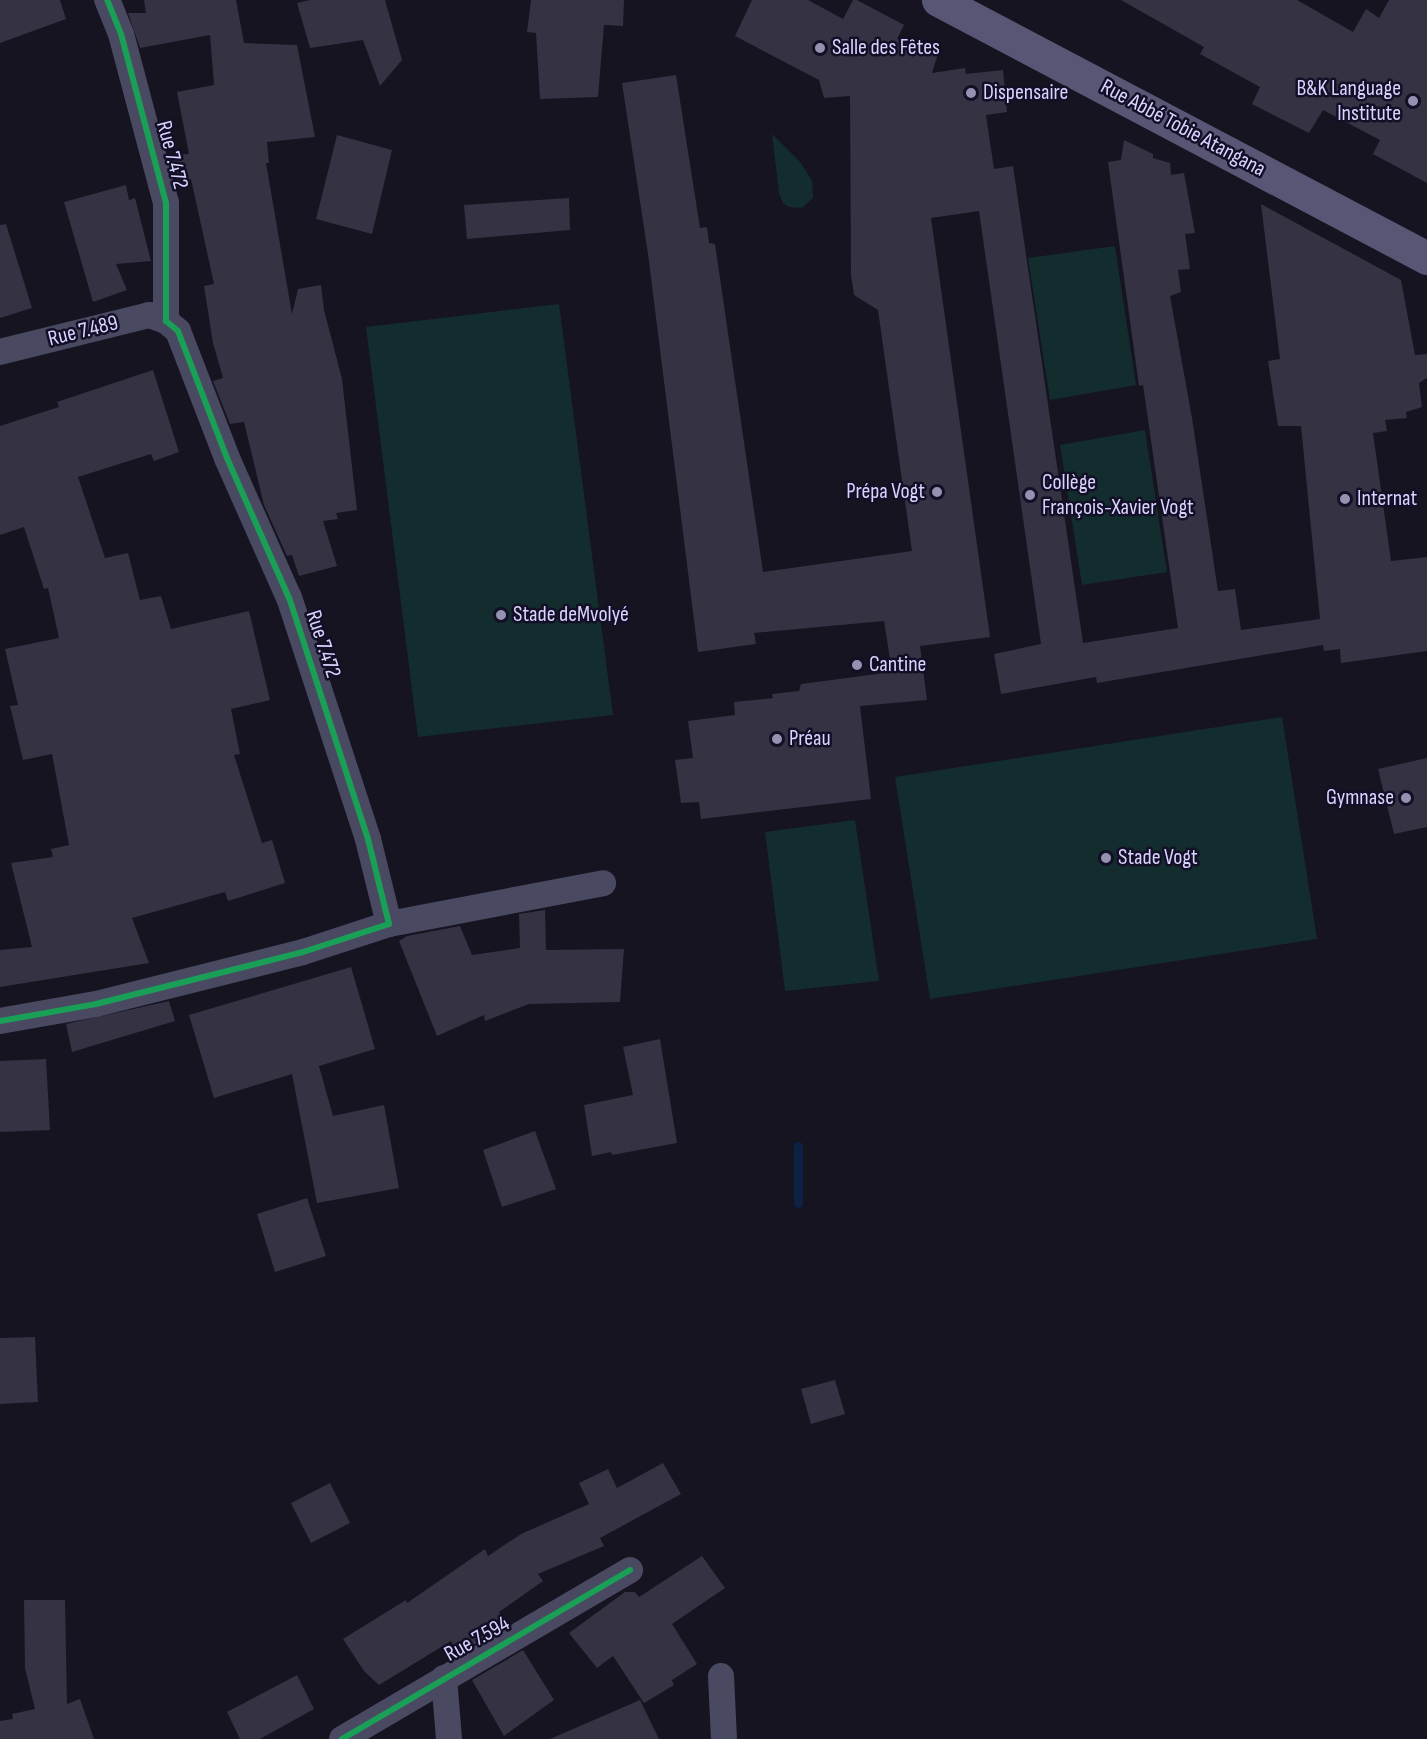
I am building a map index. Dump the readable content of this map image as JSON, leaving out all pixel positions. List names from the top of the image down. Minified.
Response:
{"streets":{"main road":["Rue Abbé Tobie Atangana"],"street":["Rue 7.472","Rue 7.489","Rue 7.594"]},"crossings":[["Rue 7.472","Rue 7.489"]],"places":["Salle des Fêtes","Dispensaire","B&K Language Institute","Prépa Vogt","Collège François-Xavier Vogt","Internat","Stade deMvolyé","Cantine","Préau","Gymnase","Stade Vogt"]}
